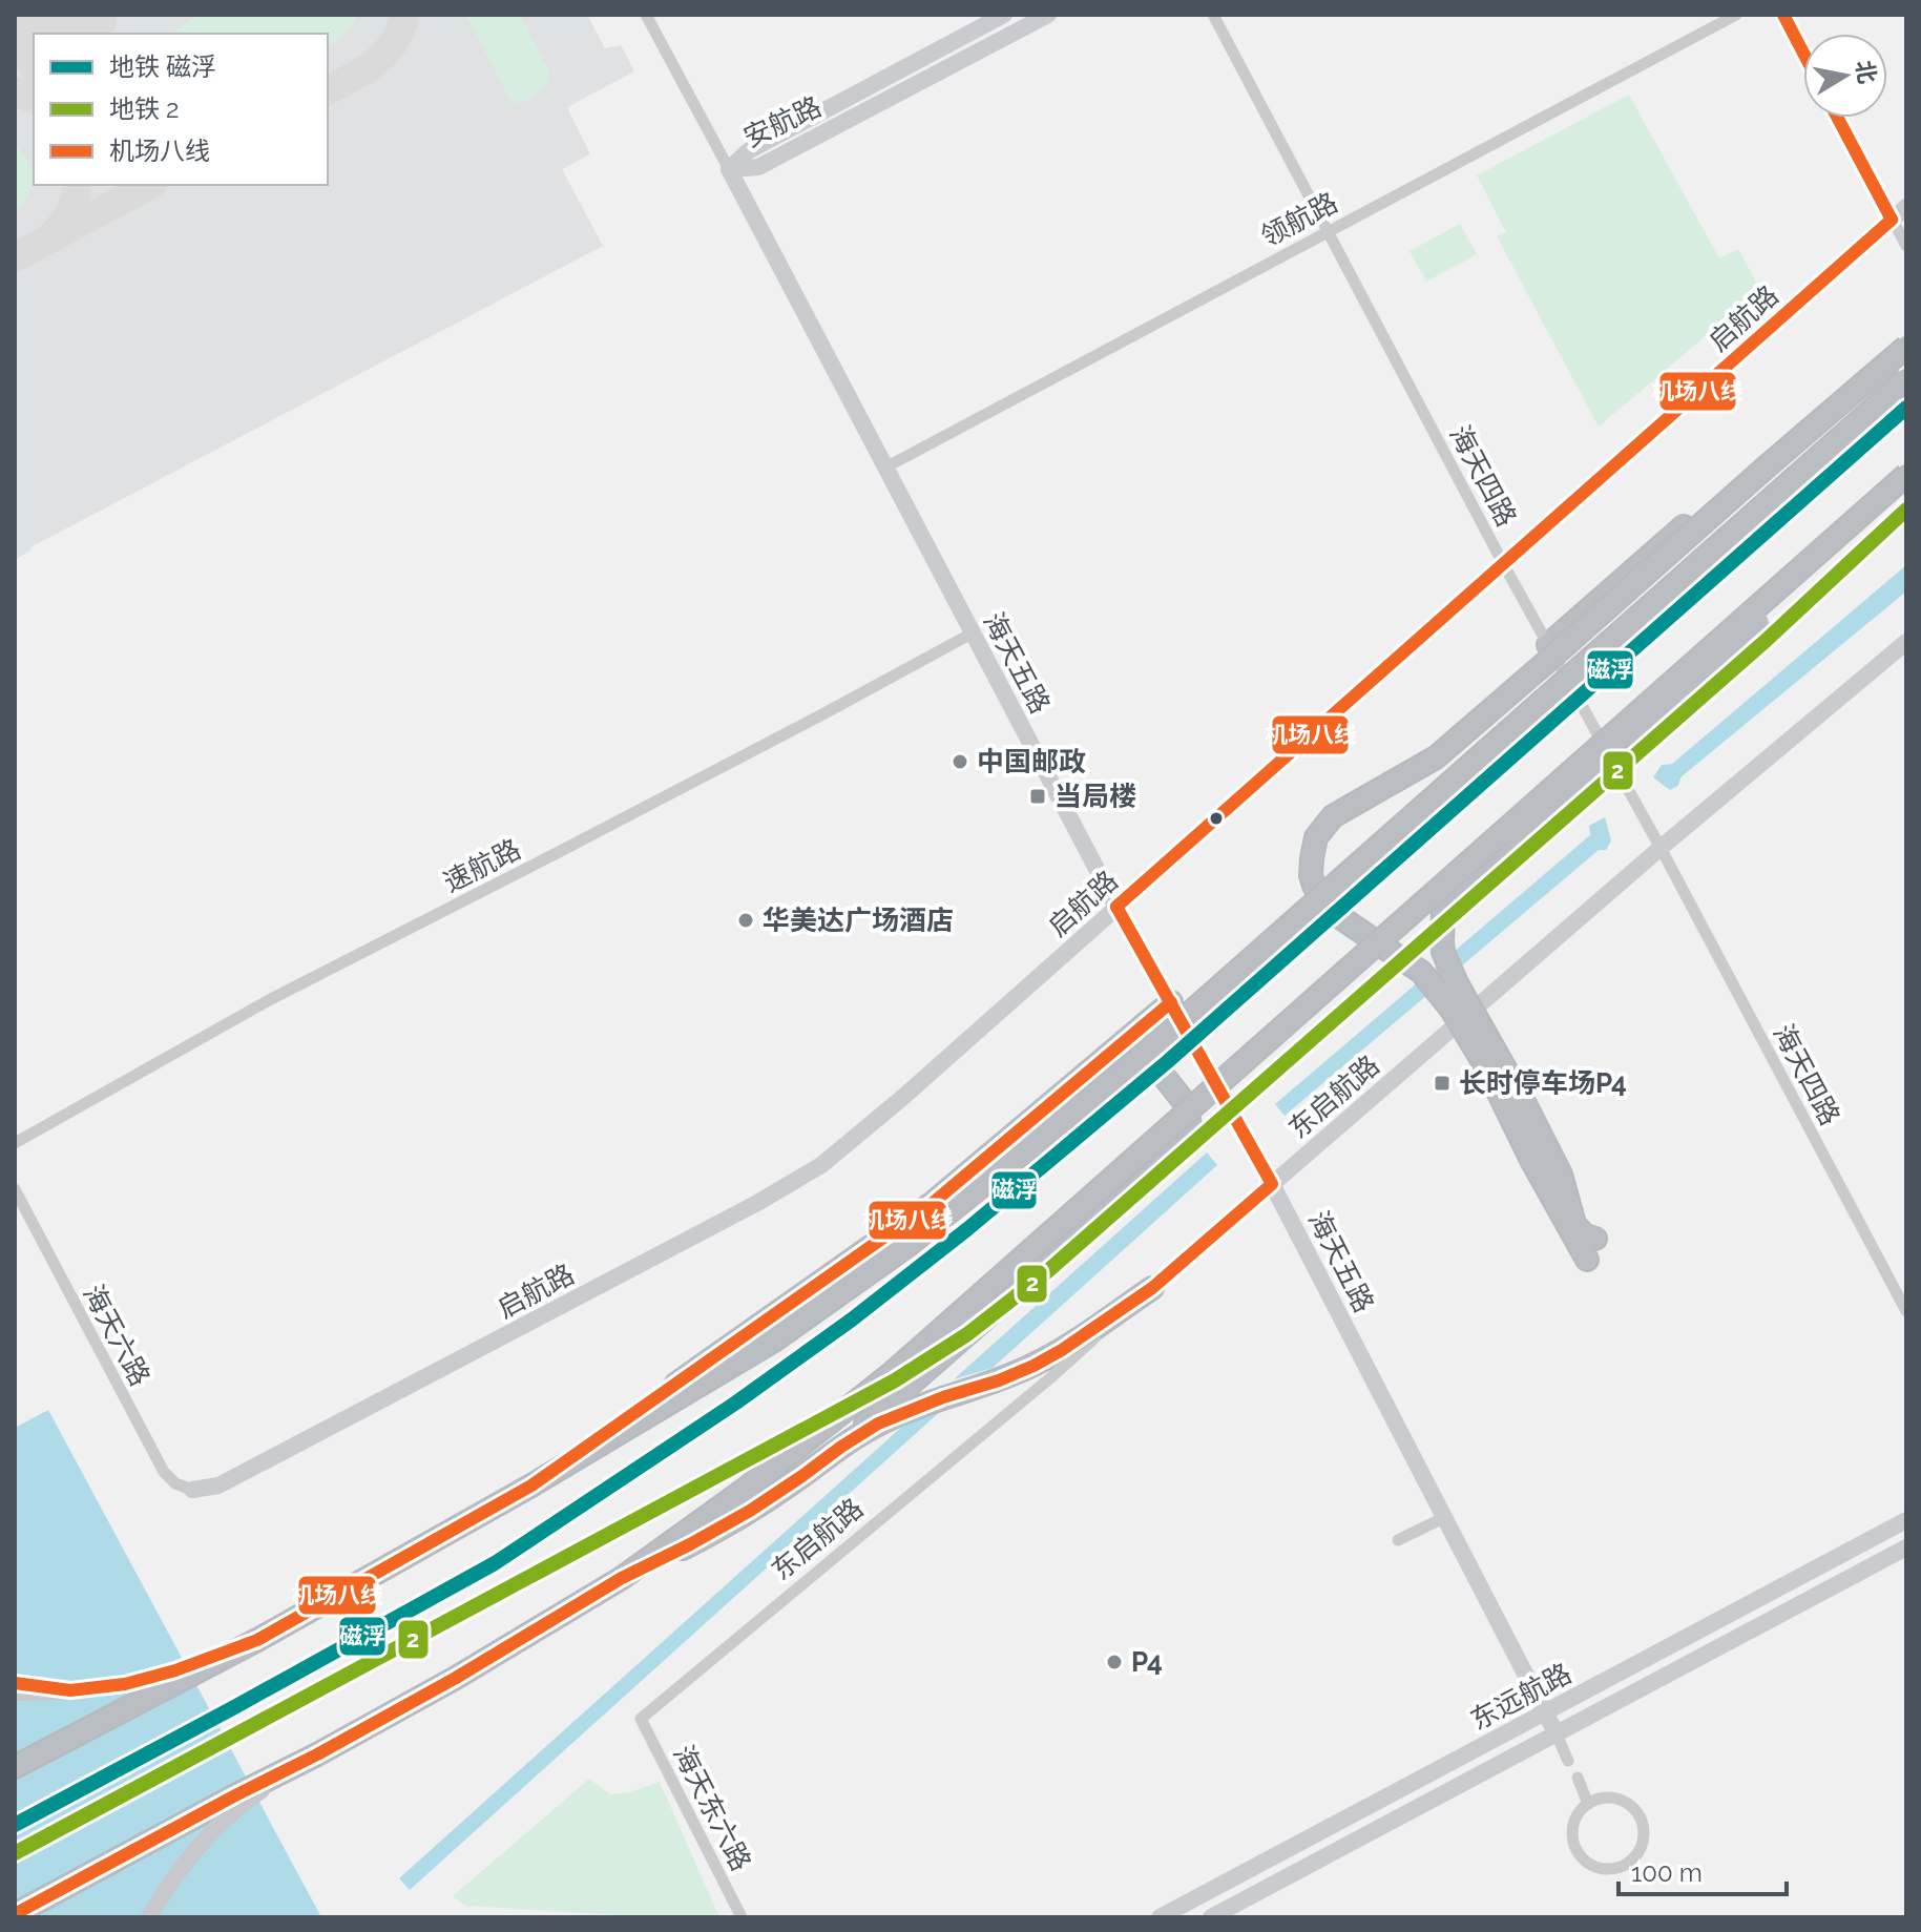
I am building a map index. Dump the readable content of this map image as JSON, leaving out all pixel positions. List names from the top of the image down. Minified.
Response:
{"streets":{"street":["安航路","领航路","启航路","海天四路","海天五路","速航路","东启航路","海天六路","东远航路","海天东六路"]},"crossings":[["安航路","海天五路"],["领航路","海天四路"],["领航路","海天五路"],["启航路","海天四路"],["启航路","海天五路"],["启航路","海天六路"],["海天四路","东启航路"],["海天五路","速航路"],["海天五路","东启航路"],["海天五路","东远航路"],["东启航路","海天东六路"]],"places":{"other":["中国邮政","华美达广场酒店","P4"],"transit":["当局楼","长时停车场P4"]},"lines":["transit line 机场八线","metro line 磁浮","metro line 2"],"legend":["地铁 磁浮","地铁 2","机场八线"],"scale_bar":"100 m","north":"right"}
